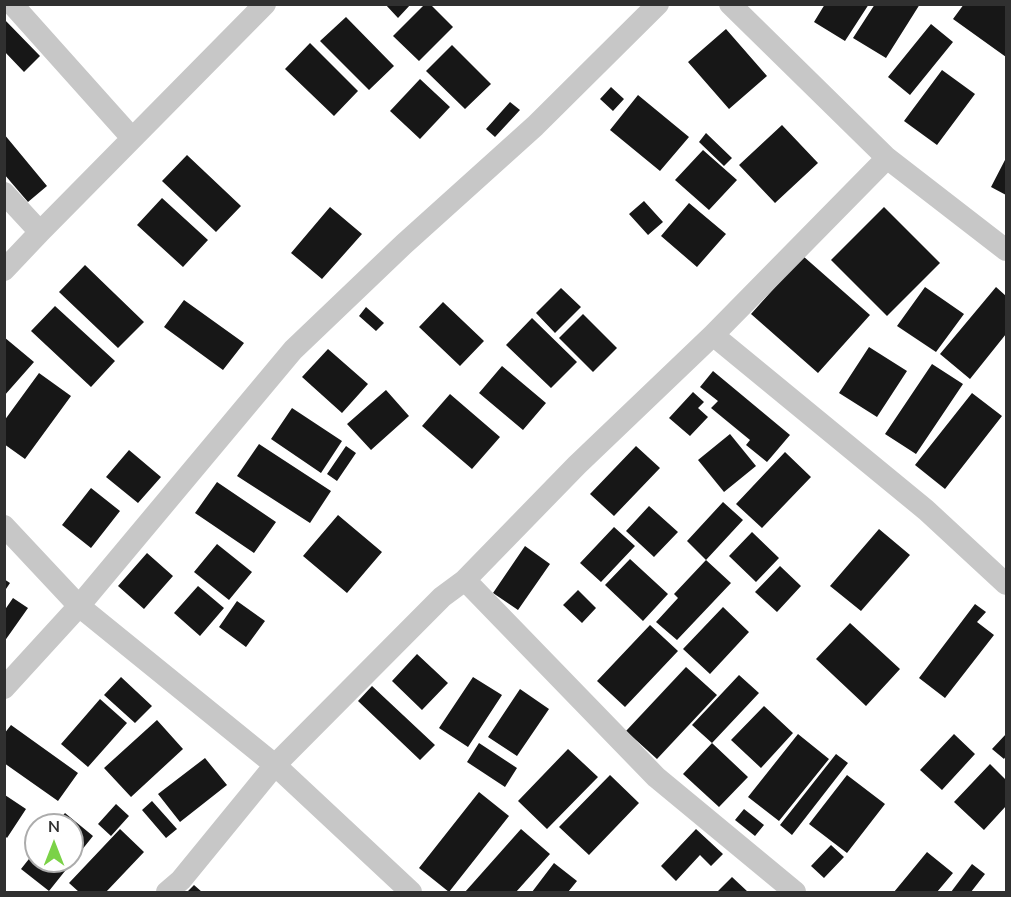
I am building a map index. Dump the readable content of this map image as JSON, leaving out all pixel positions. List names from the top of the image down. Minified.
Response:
{"north":"top"}
